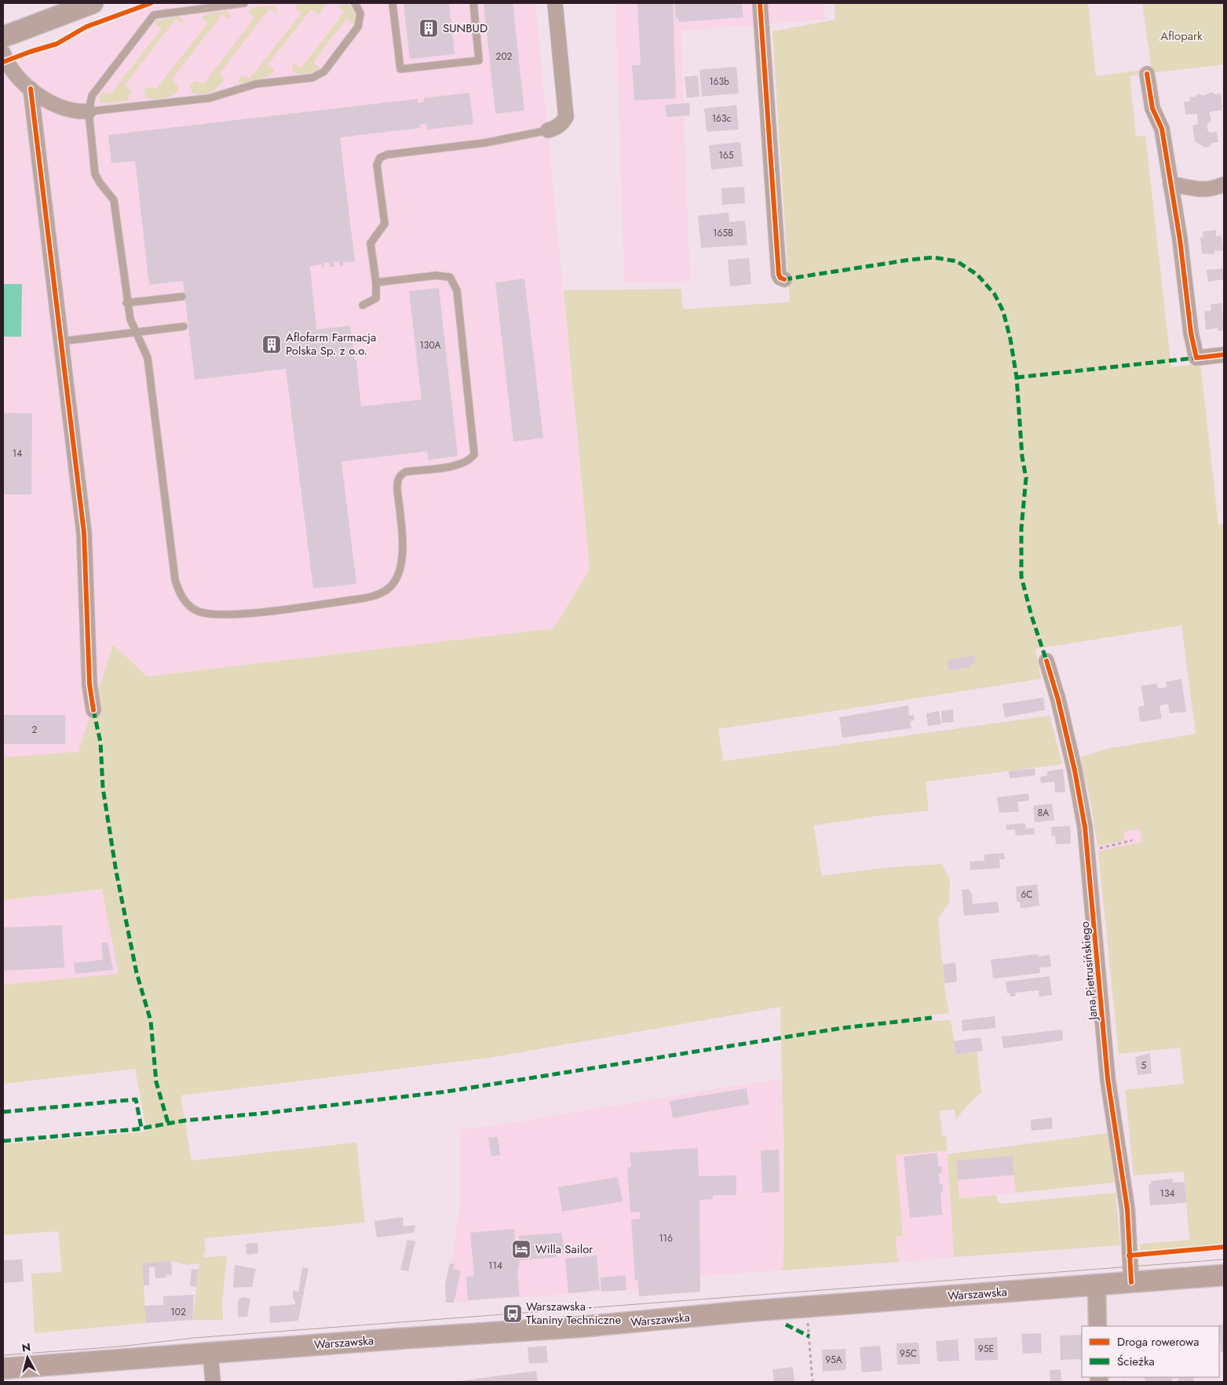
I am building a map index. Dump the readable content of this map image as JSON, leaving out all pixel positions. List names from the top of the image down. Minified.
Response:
{"streets":{"main road":["Warszawska"],"street":["Jana Pietrusińskiego"]},"crossings":[["Jana Pietrusińskiego","Warszawska"]],"parks":["Aflopark"],"places":{"building":["SUNBUD","Aflofarm Farmacja Polska Sp. z o.o."],"hotel":["Willa Sailor"],"bus stop":["Warszawska - Tkaniny Techniczne"]},"house_numbers":["202","163b","163c","165","165B","130A","14","2","8A","6C","5","134","116","114","102","95E","95C","95A"],"legend":["Droga rowerowa","Ścieżka"],"north":"top"}
